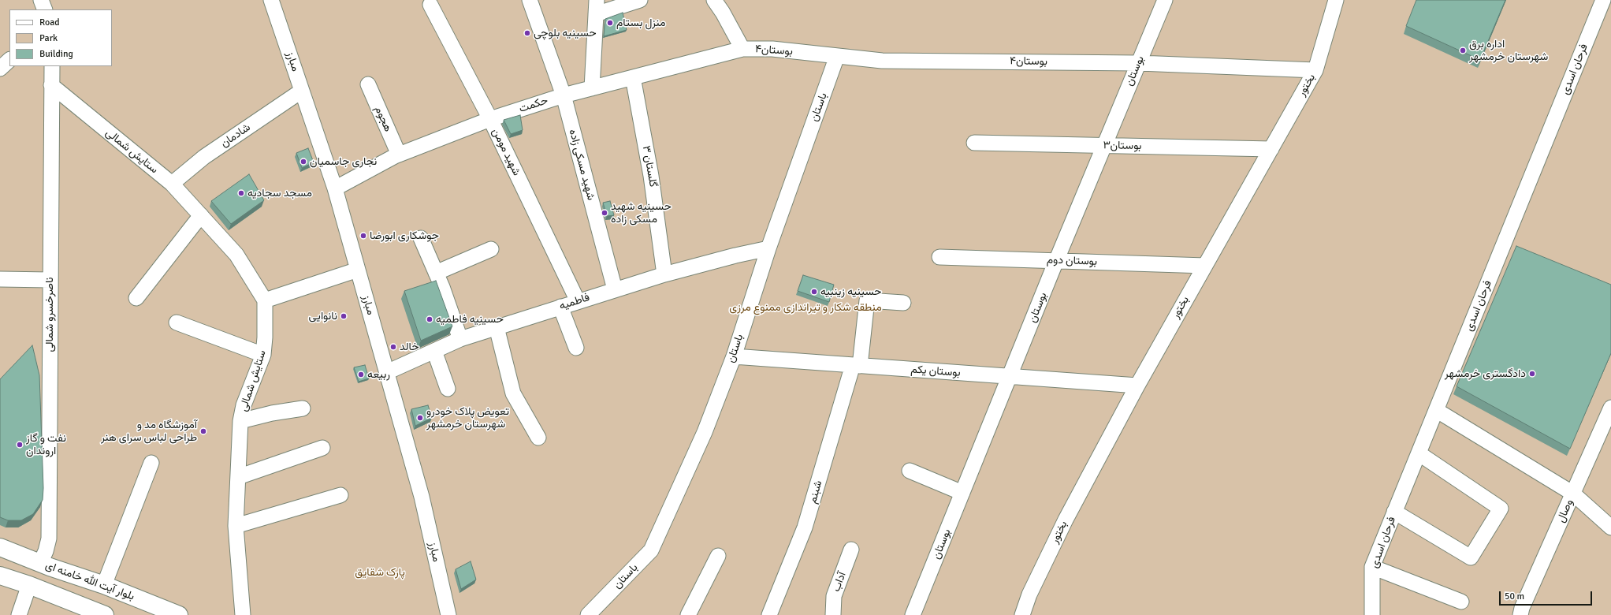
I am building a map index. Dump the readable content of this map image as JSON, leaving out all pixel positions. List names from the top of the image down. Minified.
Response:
{"streets":{"main road":["بلوار آیت الله خامنه ای"],"street":["بوستان۴","مبارز","فرحان اسدی","بوستان","بختور","حکمت","باستان","هجوم","شادمان","بوستان۳","ستایش شمالی","شهید مومن","شهید مسکی زاده","گلستان ۳","بوستان دوم","فاطمیه","ناصرخسرو شمالی","بوستان یکم","شبنم","وصال","آداب"]},"crossings":[["بوستان۴","بوستان"],["بوستان۴","بختور"],["بوستان۴","حکمت"],["بوستان۴","باستان"],["مبارز","حکمت"],["مبارز","شادمان"],["مبارز","فاطمیه"],["بوستان","بوستان۳"],["بوستان","بوستان دوم"],["بوستان","بوستان یکم"],["بختور","بوستان۳"],["بختور","بوستان دوم"],["بختور","بوستان یکم"],["حکمت","هجوم"],["حکمت","شهید مومن"],["حکمت","شهید مسکی زاده"],["حکمت","گلستان ۳"],["باستان","فاطمیه"],["باستان","بوستان یکم"],["شادمان","ستایش شمالی"],["ستایش شمالی","ناصرخسرو شمالی"],["شهید مومن","فاطمیه"],["شهید مسکی زاده","فاطمیه"],["گلستان ۳","فاطمیه"],["ناصرخسرو شمالی","بلوار آیت الله خامنه ای"],["بوستان یکم","شبنم"]],"parks":["منطقه شکار و تیراندازی ممنوع مرزی","پارک شقایق"],"places":["منزل بستام","حسینیه بلوچی","اداره برق شهرستان خرمشهر","نجاری جاسمیان","مسجد سجادیه","حسینیه شهید مسکی زاده","جوشکاری ابورضا","حسینیه زینبیه","نانوایی","حسینیه فاطمیه","خالد","دادگستری خرمشهر","ربیعه","تعویض پلاک خودرو شهرستان خرمشهر","آموزشگاه مد و طراحی لباس سرای هنر","نفت و گاز اروندان"],"legend":["Road","Park","Building"],"scale_bar":"50 m"}
